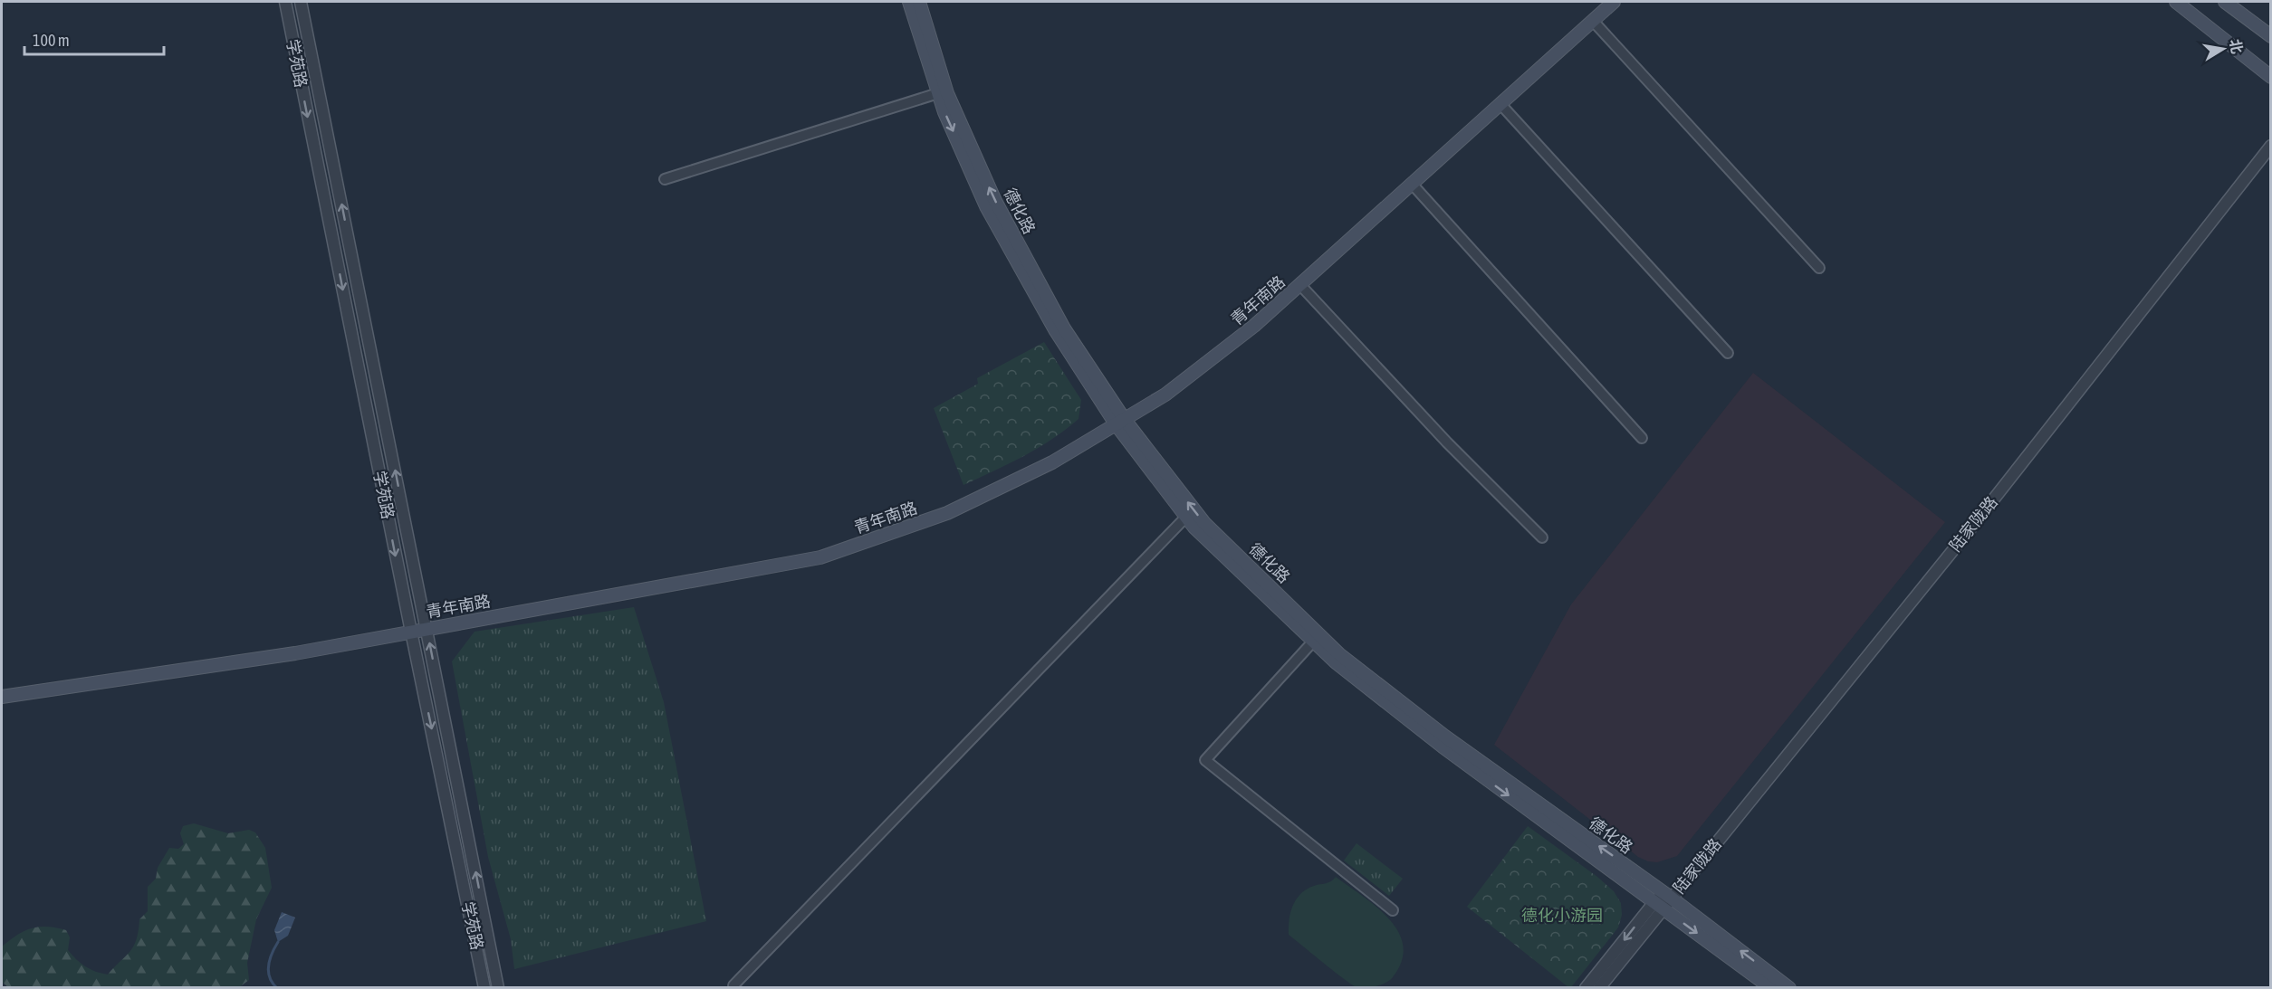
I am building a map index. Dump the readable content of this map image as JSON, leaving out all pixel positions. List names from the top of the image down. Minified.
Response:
{"streets":{"main road":["德化路","青年南路"],"street":["学苑路","陆家陇路"]},"crossings":[["学苑路","青年南路"],["德化路","青年南路"],["德化路","陆家陇路"]],"parks":["德化小游园"],"scale_bar":"100 m","north":"right"}
